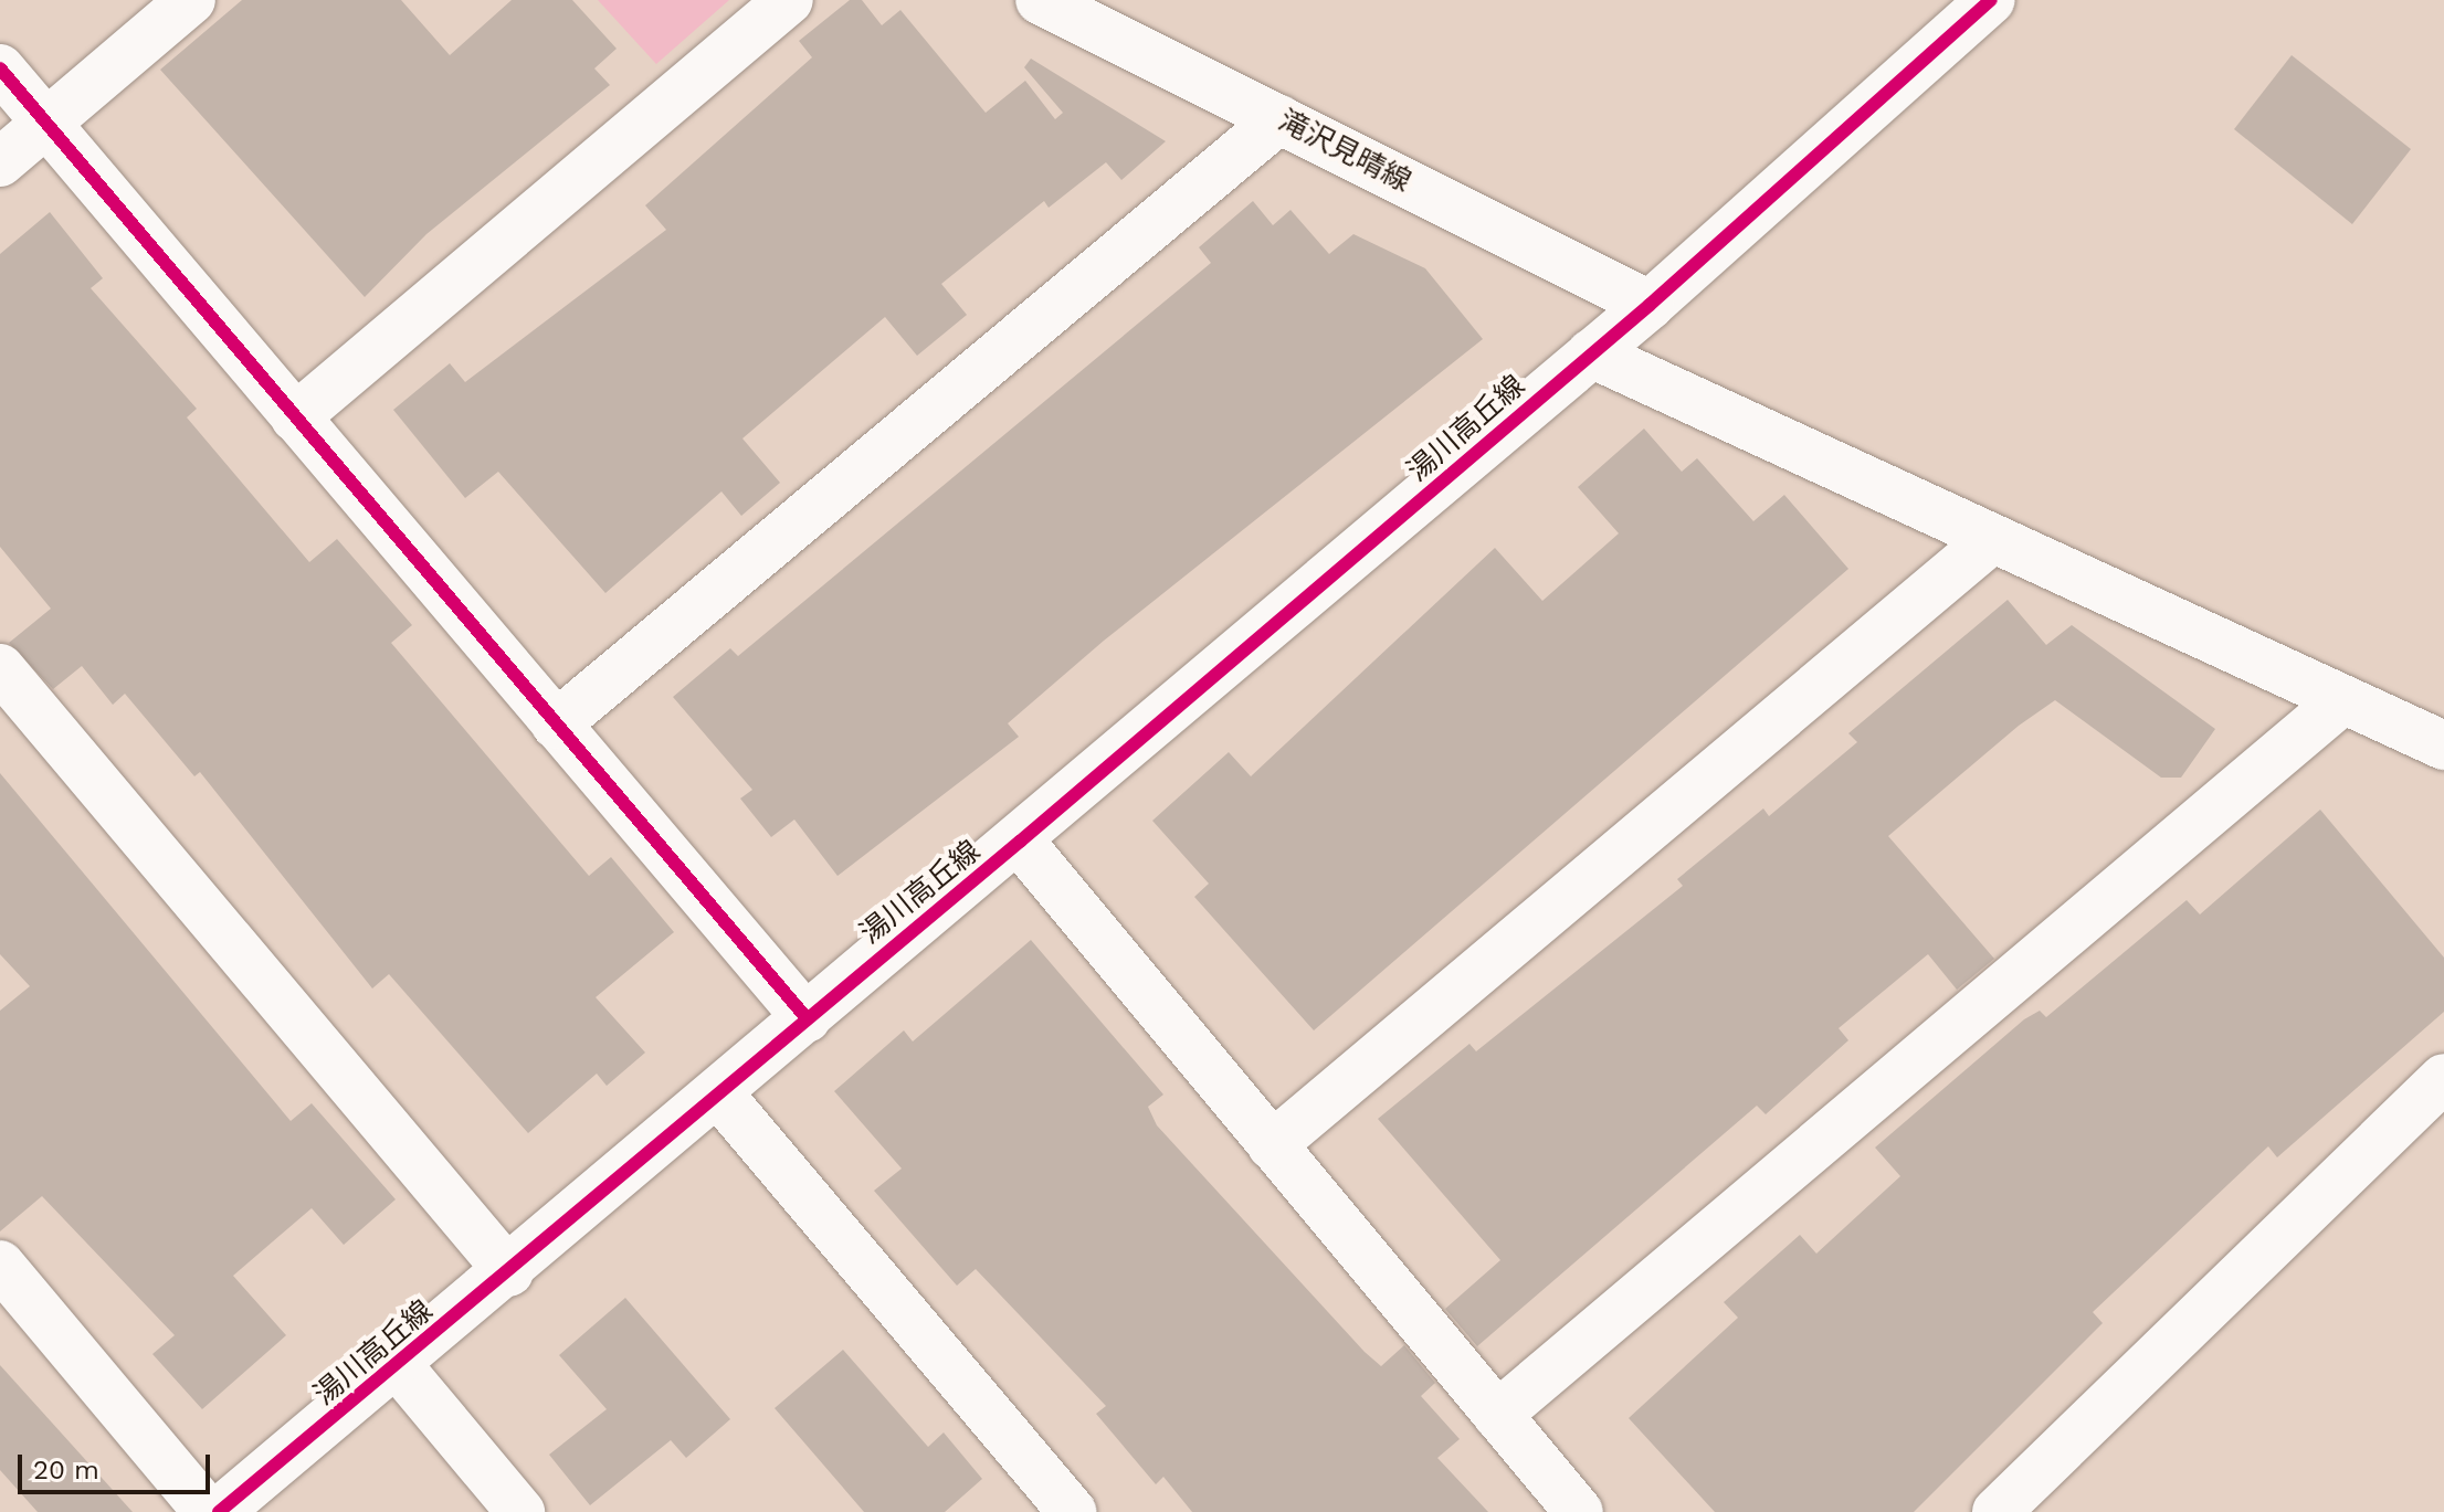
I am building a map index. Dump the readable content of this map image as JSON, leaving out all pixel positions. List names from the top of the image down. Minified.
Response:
{"streets":{"street":["滝沢見晴線","湯川高丘線"]},"crossings":[["滝沢見晴線","湯川高丘線"]],"scale_bar":"20 m"}
